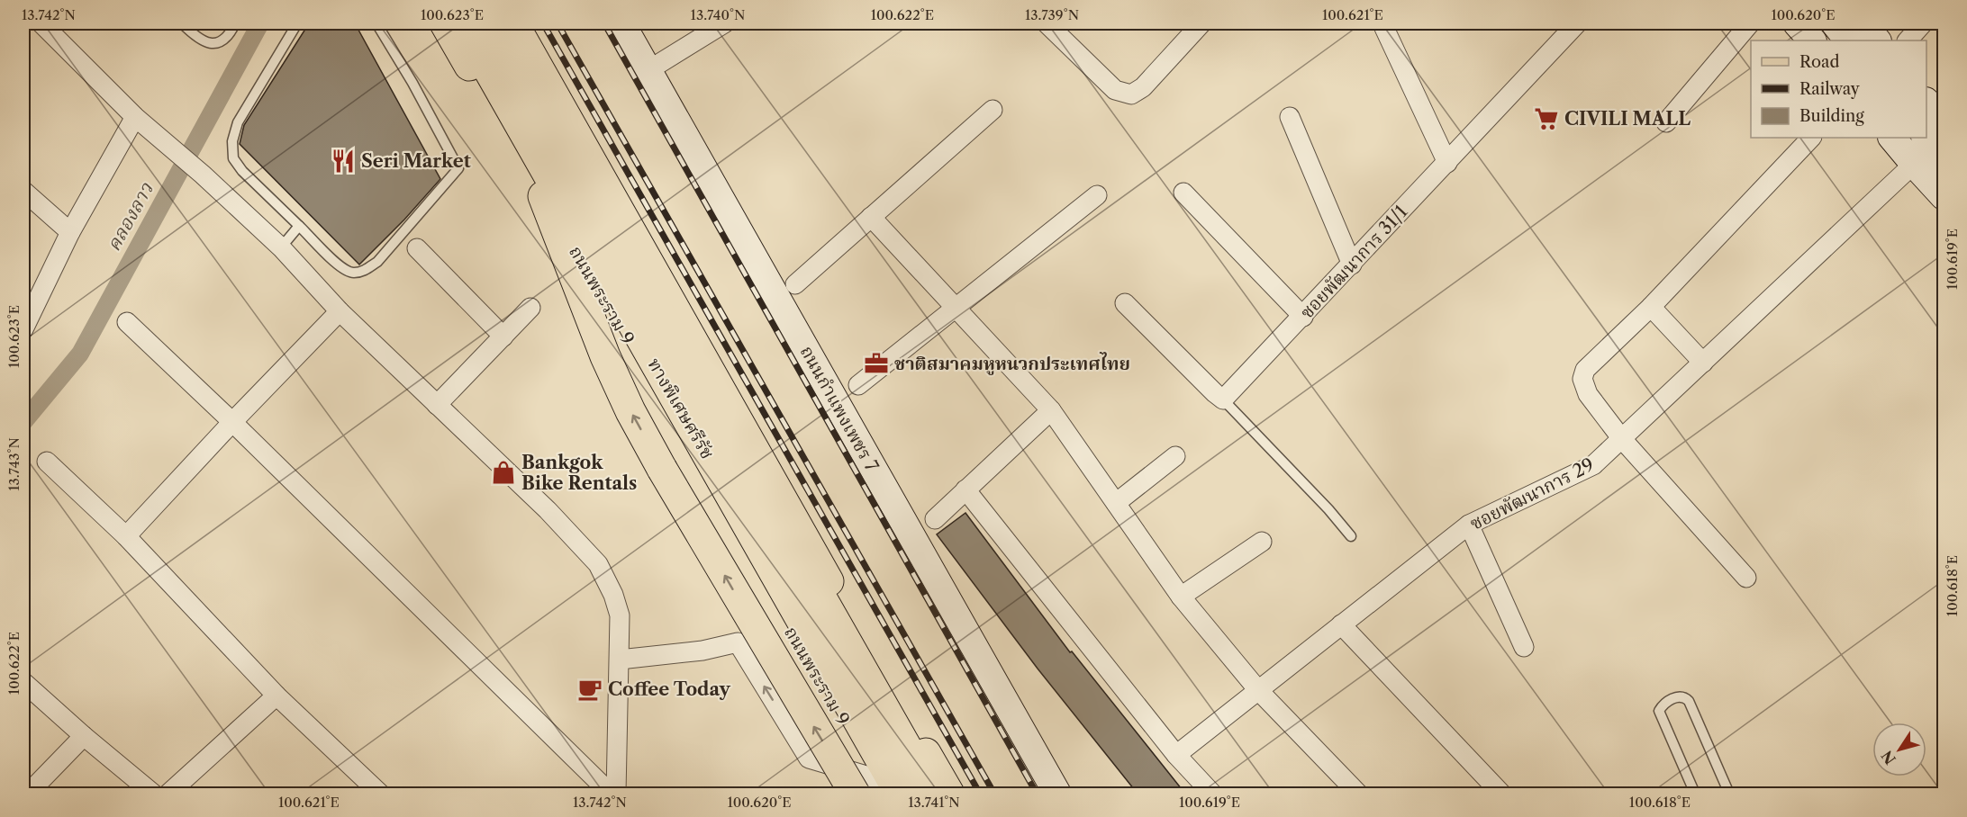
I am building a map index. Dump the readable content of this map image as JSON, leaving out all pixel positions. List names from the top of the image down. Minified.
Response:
{"streets":{"main road":["ถนนพระราม 9","ทางพิเศษศรีรัช"],"street":["ซอยพัฒนาการ 31/1","ถนนกำแพงเพชร 7","ซอยพัฒนาการ 29"]},"water":["คลองลาว"],"places":{"supermarket":["CIVILI MALL"],"restaurant":["Seri Market"],"office":["ชาติสมาคมหูหนวกประเทศไทย"],"shop":["Bankgok Bike Rentals"],"cafe":["Coffee Today"]},"legend":["Road","Railway","Building"],"north":"bottom left","coordinates":["13.742°N","100.623°E","13.740°N","100.622°E","13.739°N","100.621°E","100.620°E","100.619°E","13.743°N","100.618°E","13.741°N"]}
